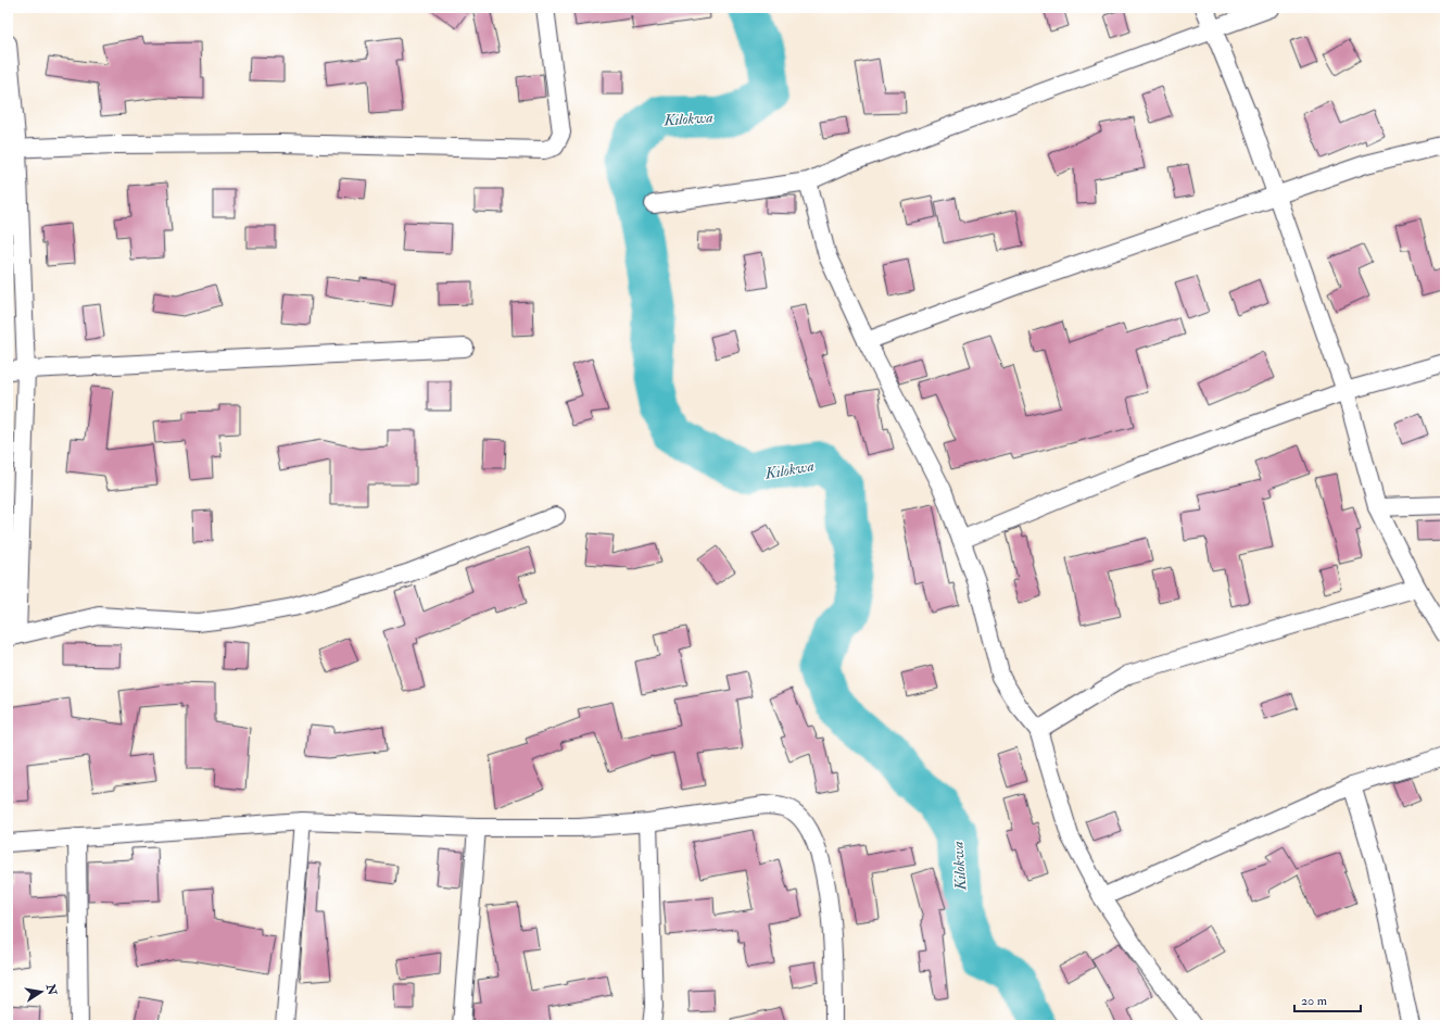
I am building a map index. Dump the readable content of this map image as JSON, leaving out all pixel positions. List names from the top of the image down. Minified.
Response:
{"water":["Kilokwa"],"scale_bar":"20 m","north":"right"}
